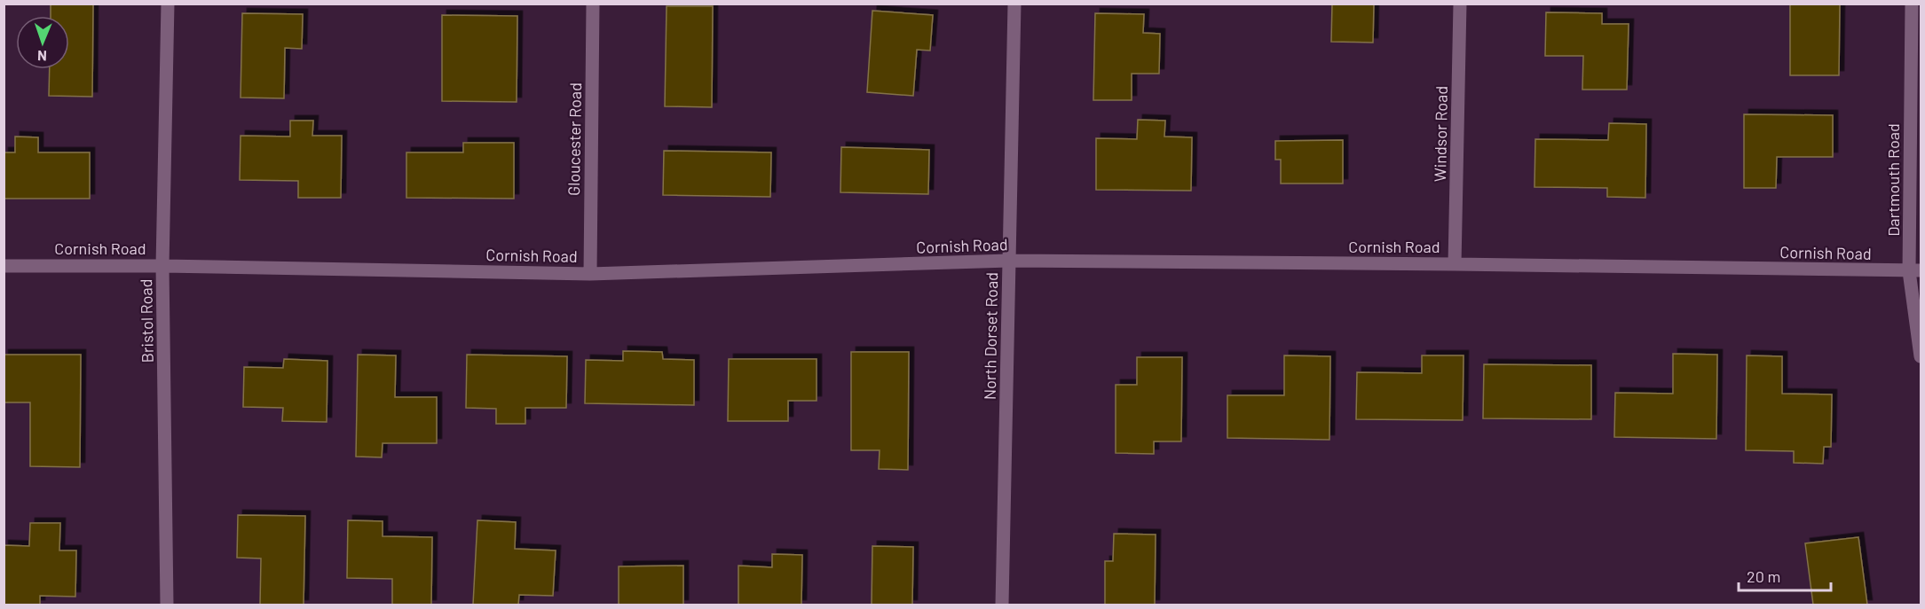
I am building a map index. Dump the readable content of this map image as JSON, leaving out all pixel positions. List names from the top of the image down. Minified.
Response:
{"streets":{"street":["Windsor Road","Gloucester Road","Dartmouth Road","Cornish Road","Bristol Road","North Dorset Road"]},"crossings":[["Windsor Road","Cornish Road"],["Gloucester Road","Cornish Road"],["Dartmouth Road","Cornish Road"],["Cornish Road","Bristol Road"],["Cornish Road","North Dorset Road"]],"scale_bar":"20 m","north":"bottom"}
